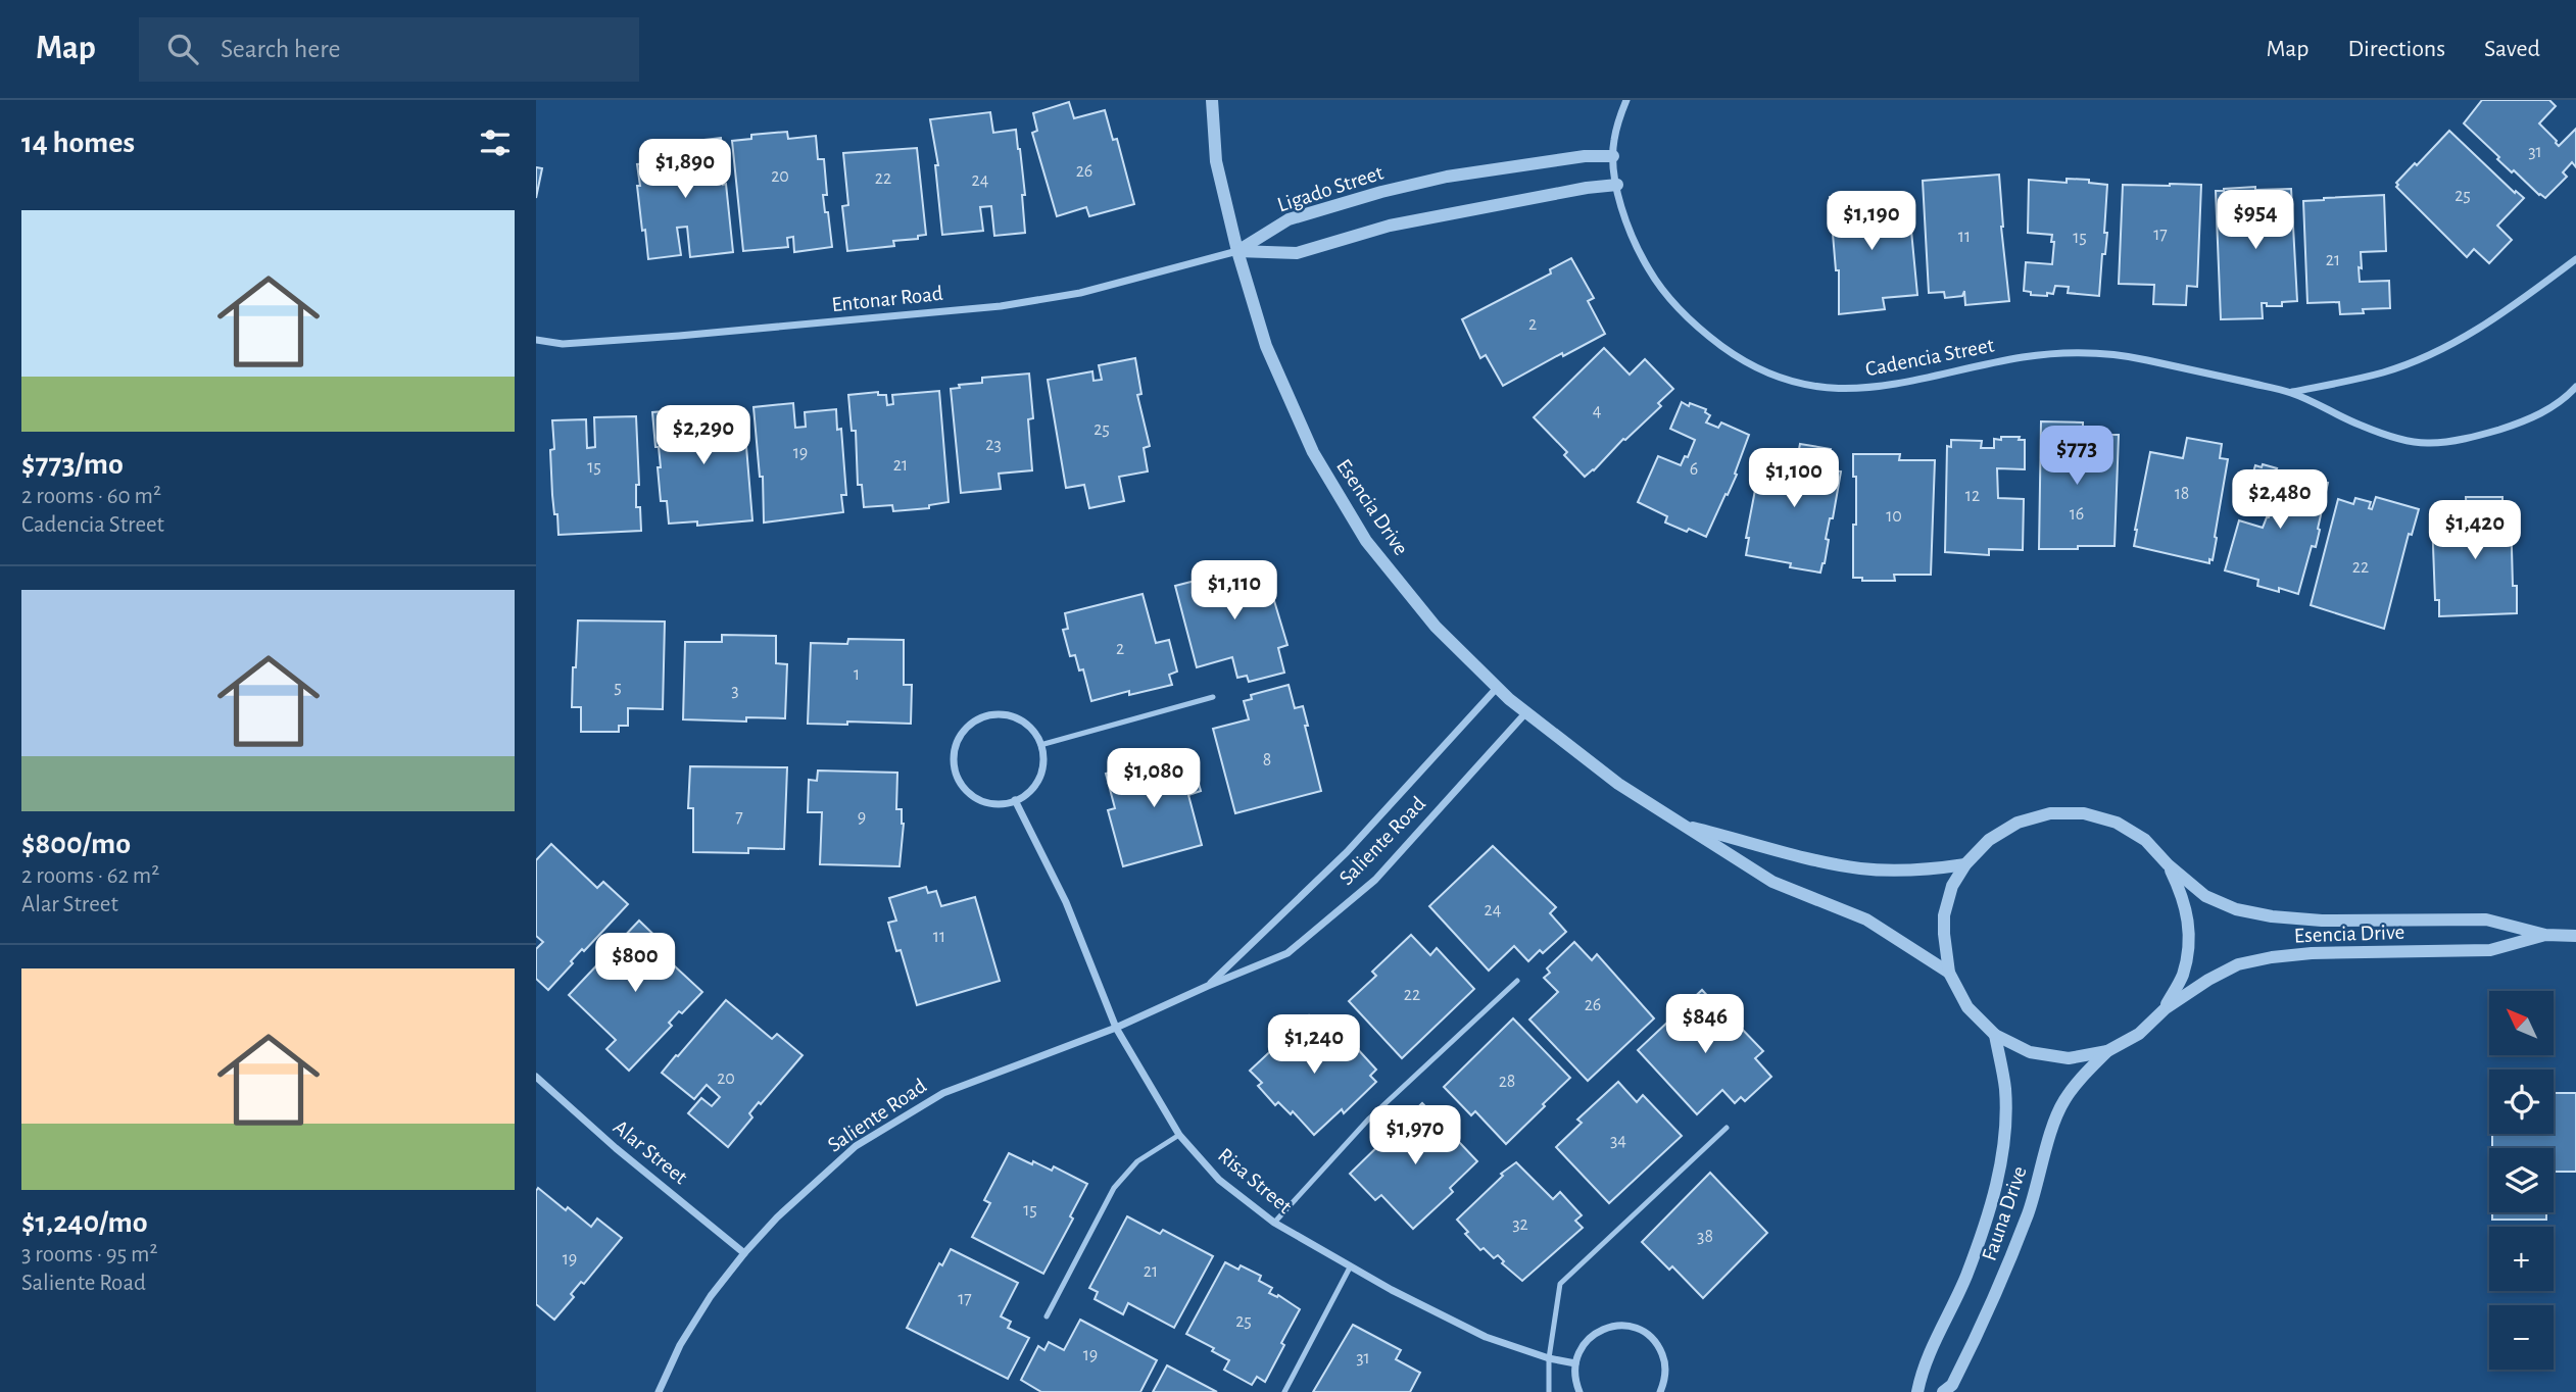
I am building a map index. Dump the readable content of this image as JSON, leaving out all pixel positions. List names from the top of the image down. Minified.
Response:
{"streets":{"street":["Ligado Street","Entonar Road","Cadencia Street","Esencia Drive","Saliente Road","Alar Street","Risa Street","Fauna Drive"]},"crossings":[["Ligado Street","Entonar Road"],["Ligado Street","Cadencia Street"],["Ligado Street","Esencia Drive"],["Entonar Road","Esencia Drive"],["Esencia Drive","Saliente Road"],["Esencia Drive","Fauna Drive"],["Saliente Road","Alar Street"],["Saliente Road","Risa Street"]],"house_numbers":["31","26","20","22","24","25","17","11","15","21","2","4","25","23","19","21","15","6","18","12","16","10","22","2","1","5","3","8","7","9","24","11","22","26","20","28","34","15","32","38","19","21","17","25","19","31"],"north":"top left","page":{"header":"Map","search":"Search here","nav":["Map","Directions","Saved"],"heading":"14 homes","price":["$1,890","$954","$1,190","$2,290","$773","$1,100","$2,480","$1,420","$1,110","$1,080","$800","$846","$1,240","$1,970"],"list":[{"name":"$773/mo","note":"2 rooms · 60 m² · Cadencia Street"},{"name":"$800/mo","note":"2 rooms · 62 m² · Alar Street"},{"name":"$1,240/mo","note":"3 rooms · 95 m² · Saliente Road"}],"map_buttons":["+","−"]}}
